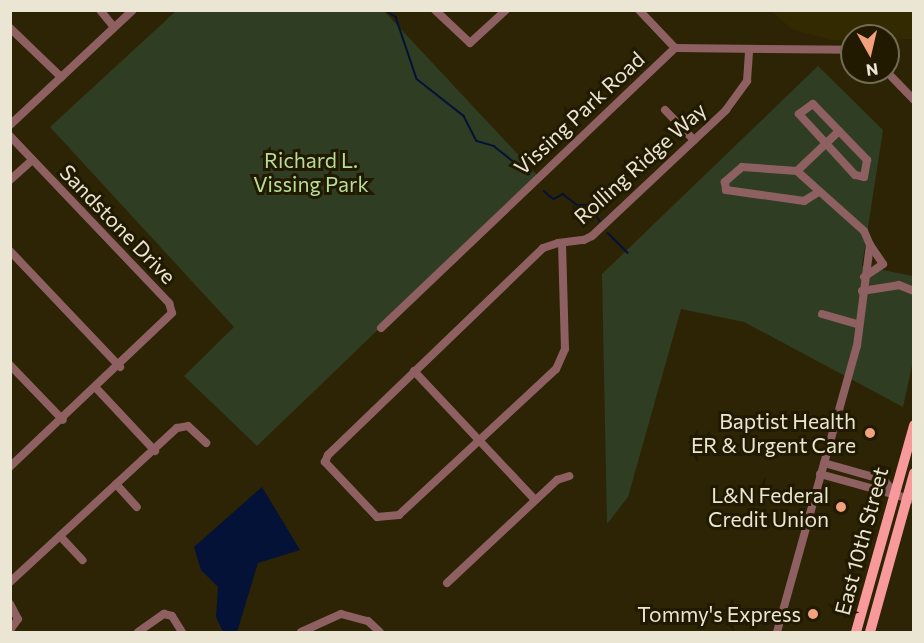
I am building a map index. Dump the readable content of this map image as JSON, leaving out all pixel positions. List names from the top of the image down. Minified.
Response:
{"streets":{"main road":["East 10th Street"],"street":["Vissing Park Road","Rolling Ridge Way","Sandstone Drive"]},"crossings":[["Vissing Park Road","Rolling Ridge Way"]],"parks":["Richard L. Vissing Park"],"places":["Baptist Health ER & Urgent Care","L&N Federal Credit Union","Tommy's Express"],"north":"bottom"}
